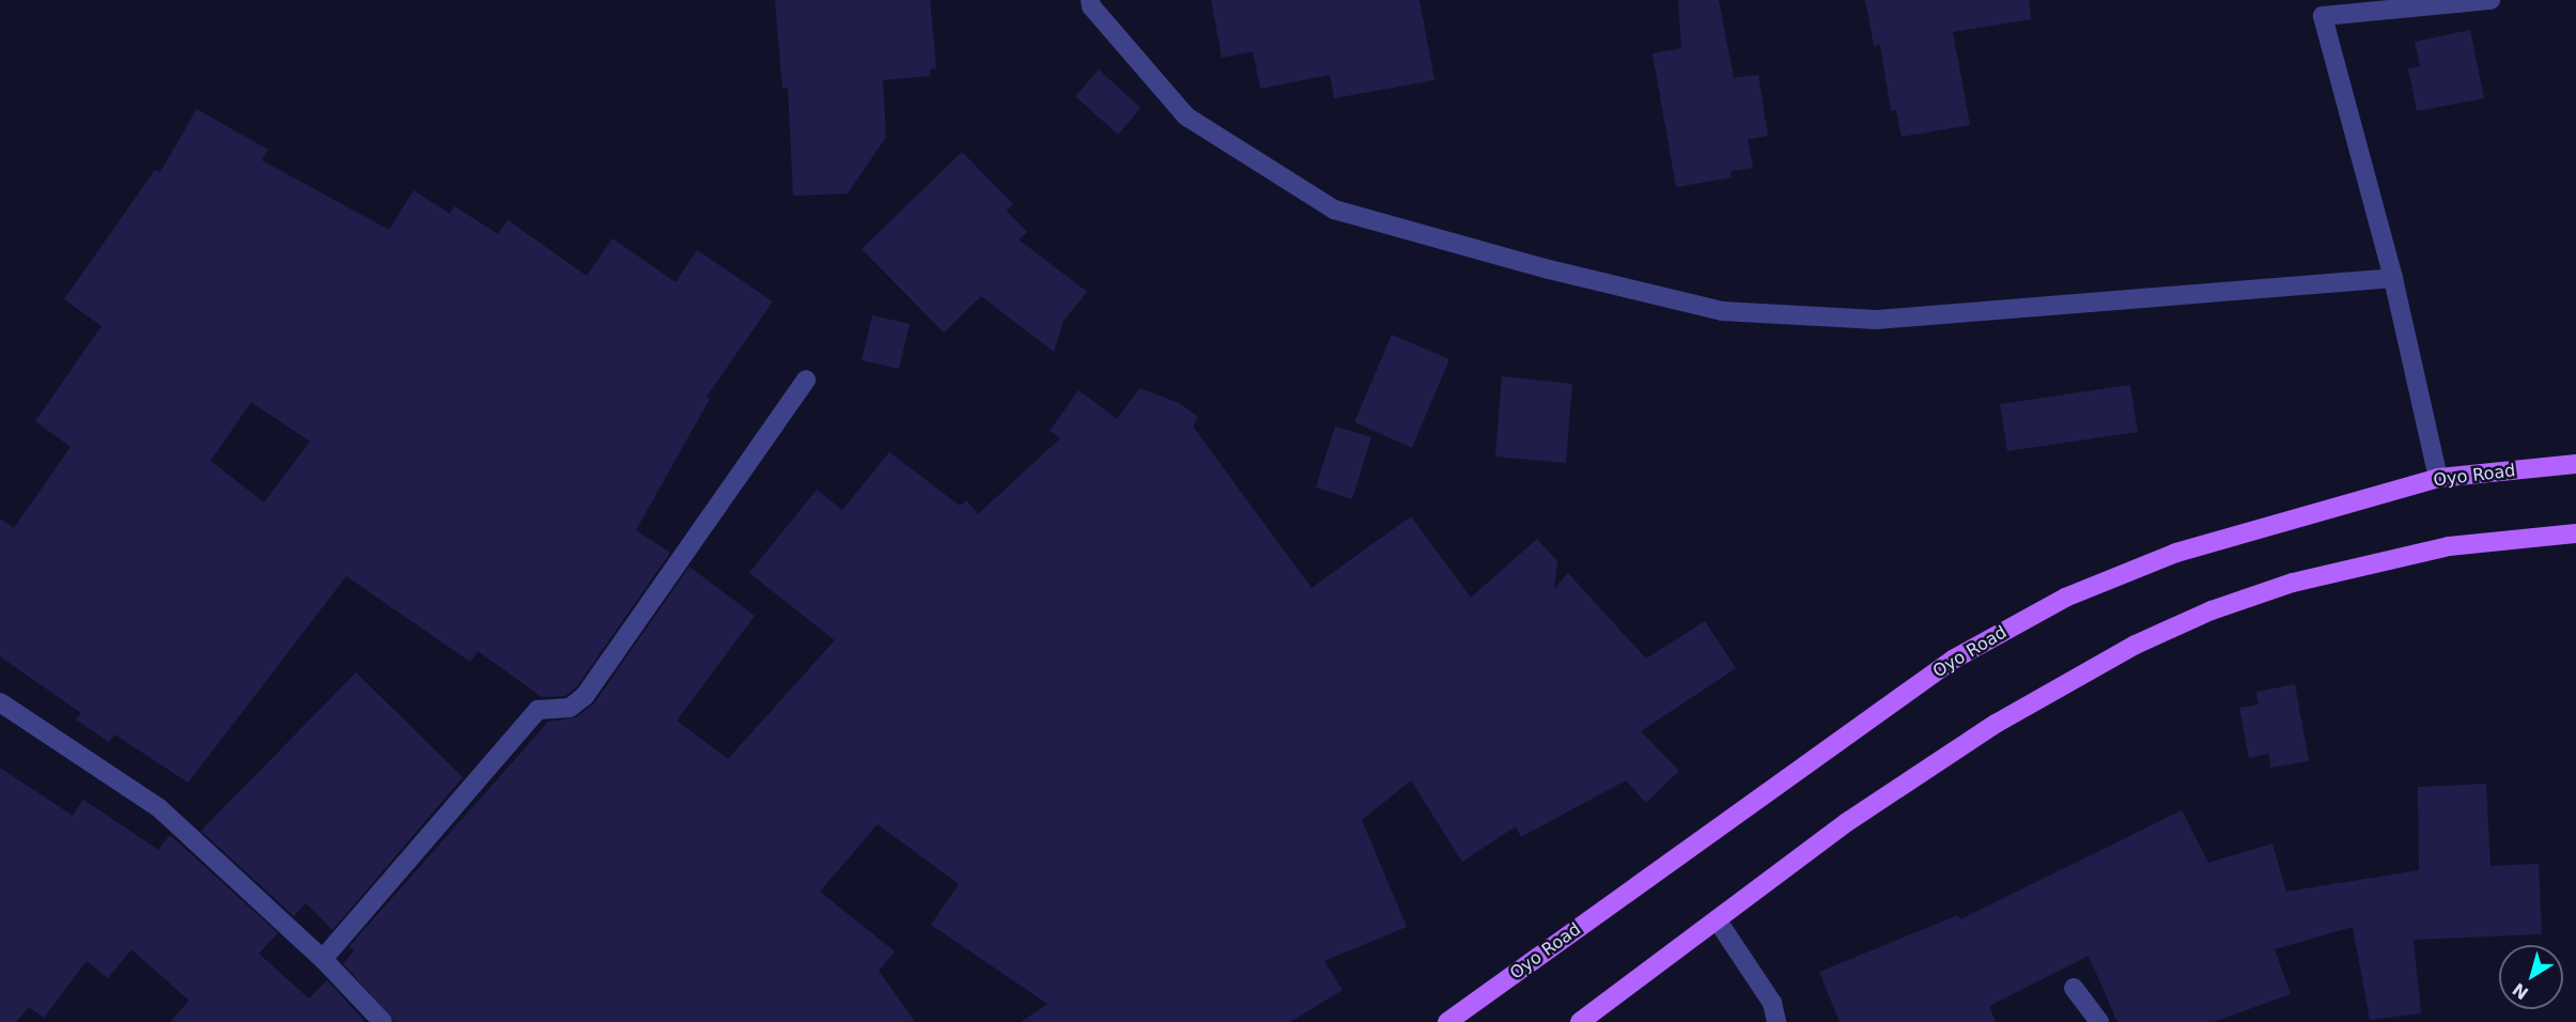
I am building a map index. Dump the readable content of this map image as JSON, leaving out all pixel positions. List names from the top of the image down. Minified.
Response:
{"streets":{"main road":["Oyo Road"]},"north":"bottom left"}
